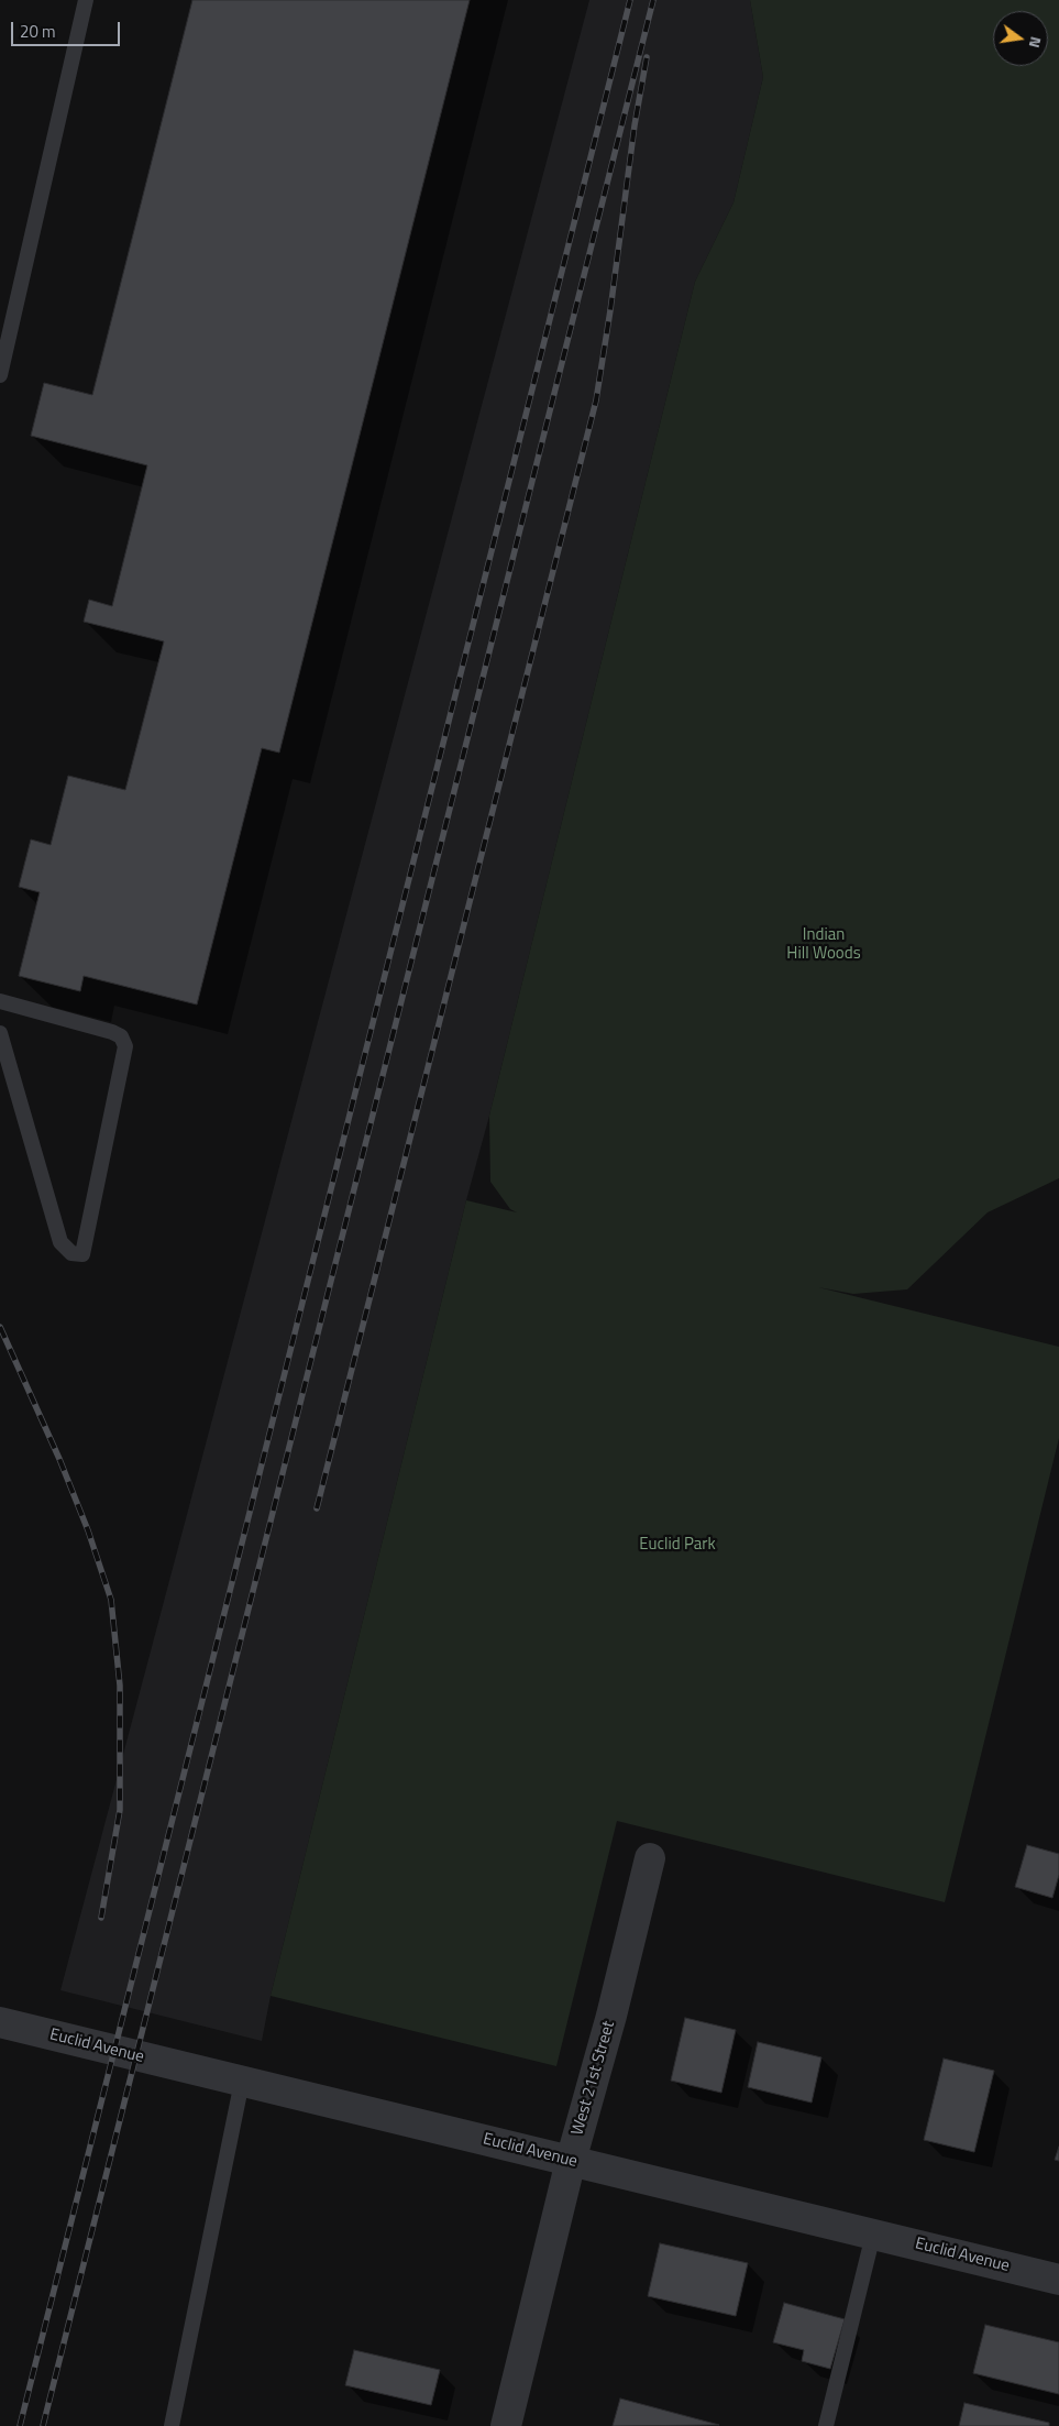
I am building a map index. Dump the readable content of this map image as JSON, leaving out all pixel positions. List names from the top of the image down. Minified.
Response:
{"streets":{"street":["Euclid Avenue","West 21st Street"]},"crossings":[["Euclid Avenue","West 21st Street"]],"parks":["Indian Hill Woods","Euclid Park"],"scale_bar":"20 m","north":"right"}
